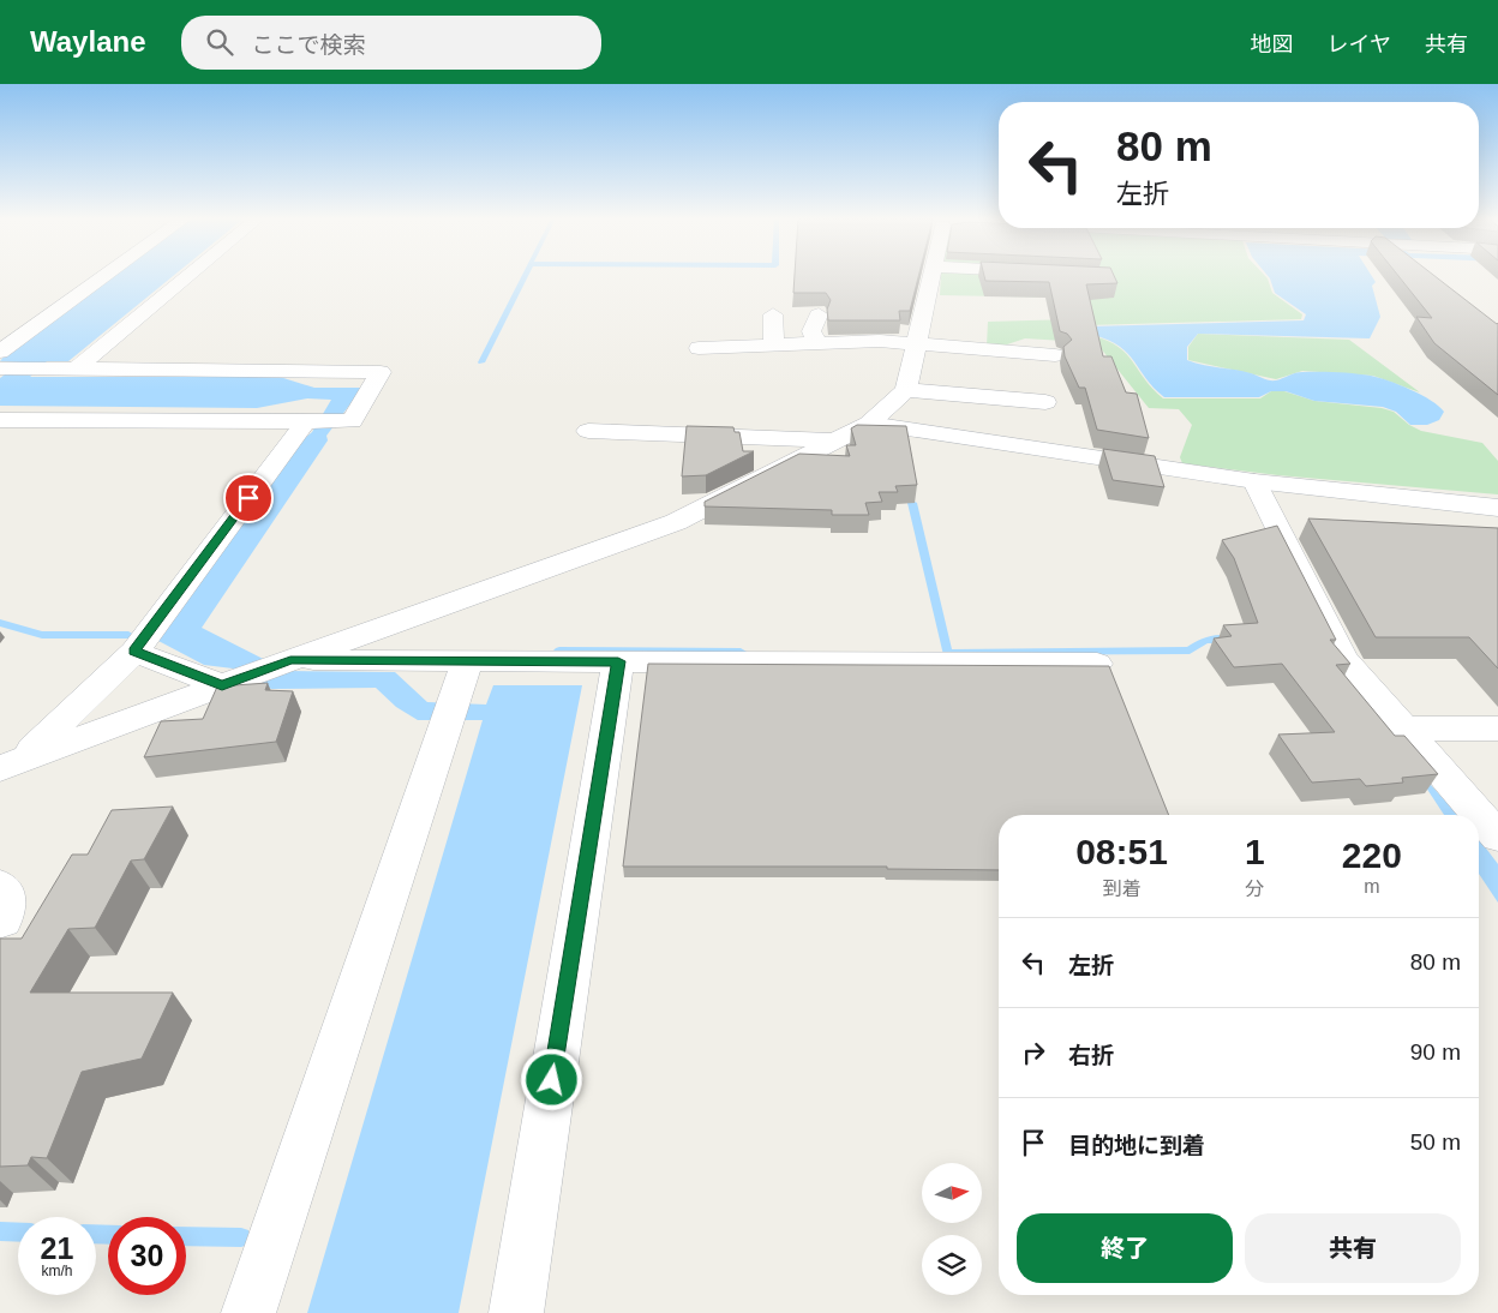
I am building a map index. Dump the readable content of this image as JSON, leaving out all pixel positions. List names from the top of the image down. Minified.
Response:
{"north":"right","page":{"header":"Waylane","search":"ここで検索","nav":["地図","レイヤ","共有"],"turn":["80 m","左折"],"eta":["08:51","到着","1","分","220","m"],"list":[{"name":"左折","value":"80 m"},{"name":"右折","value":"90 m"},{"name":"目的地に到着","value":"50 m"}],"buttons":["終了","共有"],"speed":"21 km/h","limit":"30"}}
